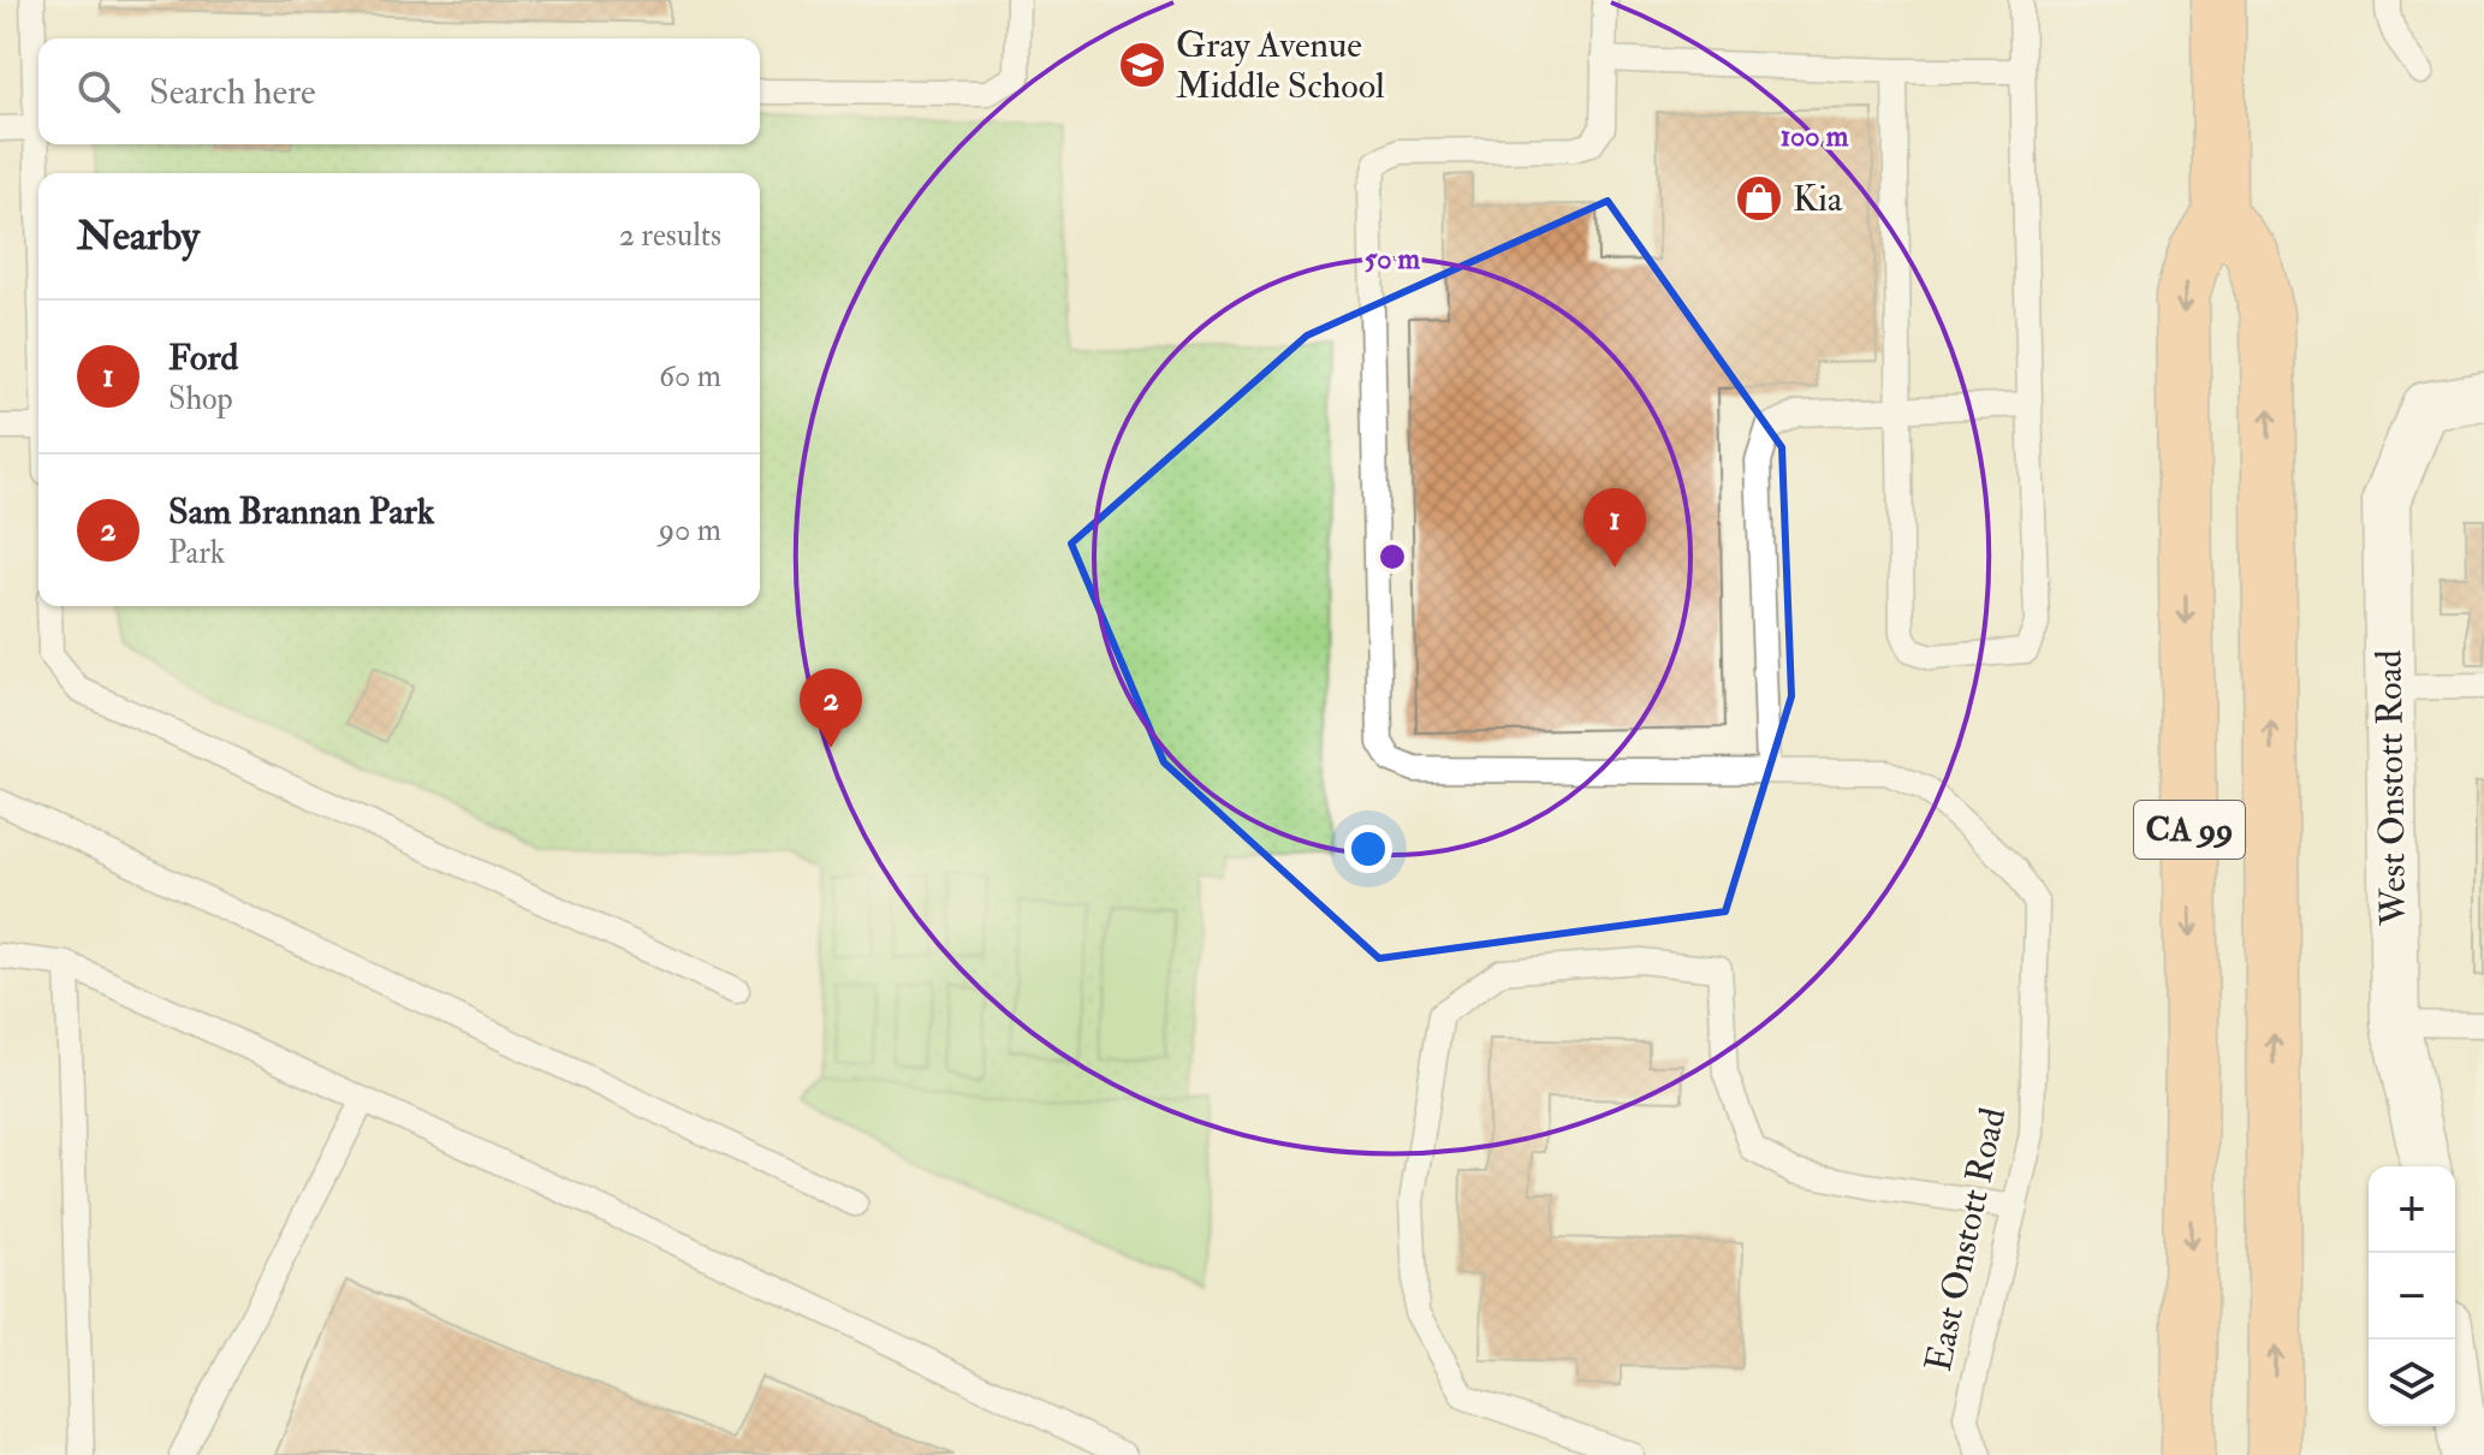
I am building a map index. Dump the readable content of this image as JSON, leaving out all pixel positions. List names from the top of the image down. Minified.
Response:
{"streets":{"highway":["CA 99"],"street":["West Onstott Road"],"lane":["East Onstott Road"]},"places":{"school or university":["Gray Avenue Middle School"],"shop":["Kia"]},"page":{"search":"Search here","heading":["Nearby","2 results"],"list":[{"mark":"1","name":"Ford","note":"Shop","value":"60 m"},{"mark":"2","name":"Sam Brannan Park","note":"Park","value":"90 m"}],"pins":["1","2"],"map_buttons":["+","−"]},"rings":["100 m","50 m"]}
